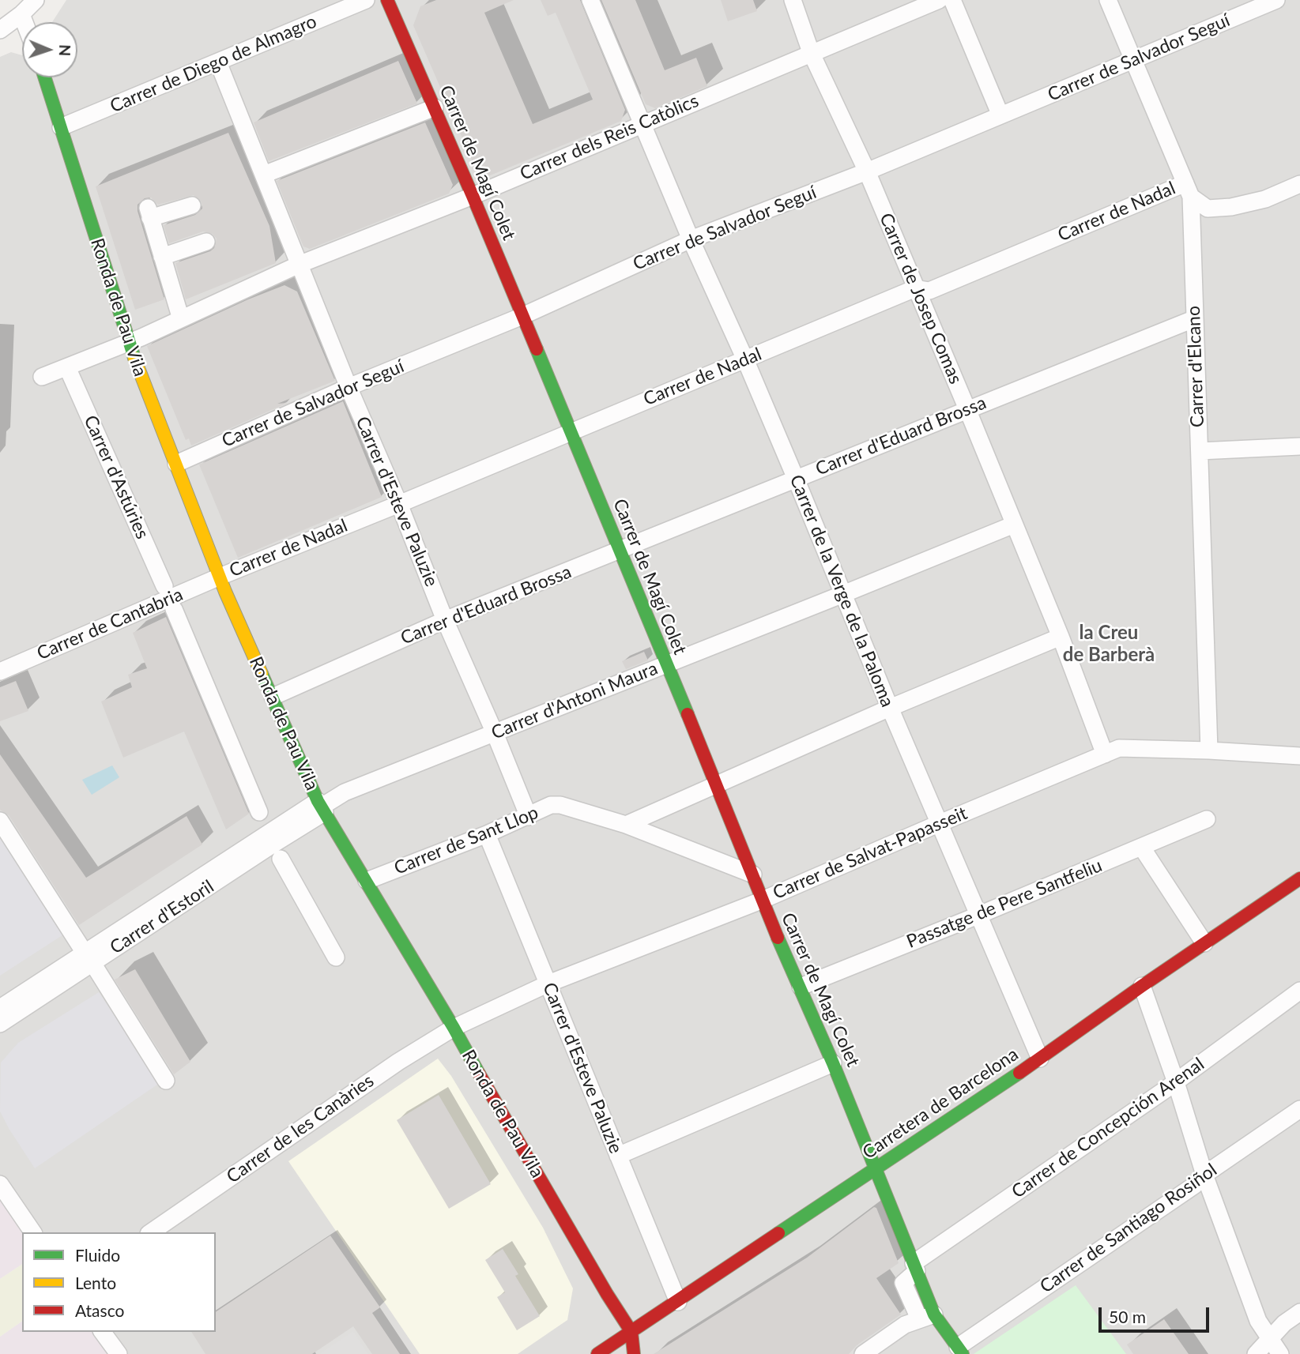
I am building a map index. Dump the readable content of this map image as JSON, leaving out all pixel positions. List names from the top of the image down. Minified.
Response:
{"streets":{"street":["Carrer de Salvador Seguí","Carrer de Diego de Almagro","Carrer dels Reis Catòlics","Carrer de Magí Colet","Carrer de Nadal","Carrer de Josep Comas","Ronda de Pau Vila","Carrer d'Elcano","Carrer d'Eduard Brossa","Carrer d'Astúries","Carrer d'Esteve Paluzie","Carrer de la Verge de la Paloma","Carrer de Cantabria","Carrer d'Antoni Maura","Carrer de Sant Llop","Carrer de Salvat-Papasseit","Passatge de Pere Santfeliu","Carrer d'Estoril","Carretera de Barcelona","Carrer de Concepción Arenal","Carrer de les Canàries","Carrer de Santiago Rosiñol"]},"crossings":[["Carrer de Salvador Seguí","Carrer de Magí Colet"],["Carrer de Salvador Seguí","Carrer de Josep Comas"],["Carrer de Salvador Seguí","Ronda de Pau Vila"],["Carrer de Salvador Seguí","Carrer d'Elcano"],["Carrer de Salvador Seguí","Carrer d'Esteve Paluzie"],["Carrer de Salvador Seguí","Carrer de la Verge de la Paloma"],["Carrer de Diego de Almagro","Ronda de Pau Vila"],["Carrer de Diego de Almagro","Carrer d'Esteve Paluzie"],["Carrer dels Reis Catòlics","Carrer de Magí Colet"],["Carrer dels Reis Catòlics","Carrer de Josep Comas"],["Carrer dels Reis Catòlics","Ronda de Pau Vila"],["Carrer dels Reis Catòlics","Carrer d'Astúries"],["Carrer dels Reis Catòlics","Carrer d'Esteve Paluzie"],["Carrer dels Reis Catòlics","Carrer de la Verge de la Paloma"],["Carrer de Magí Colet","Carrer de Nadal"],["Carrer de Magí Colet","Carrer d'Eduard Brossa"],["Carrer de Magí Colet","Carrer d'Antoni Maura"],["Carrer de Magí Colet","Carrer de Sant Llop"],["Carrer de Magí Colet","Carrer de Salvat-Papasseit"],["Carrer de Magí Colet","Passatge de Pere Santfeliu"],["Carrer de Magí Colet","Carretera de Barcelona"],["Carrer de Magí Colet","Carrer de Concepción Arenal"],["Carrer de Nadal","Carrer de Josep Comas"],["Carrer de Nadal","Ronda de Pau Vila"],["Carrer de Nadal","Carrer d'Elcano"],["Carrer de Nadal","Carrer d'Esteve Paluzie"],["Carrer de Nadal","Carrer de la Verge de la Paloma"],["Carrer de Nadal","Carrer de Cantabria"],["Carrer de Josep Comas","Carrer d'Eduard Brossa"],["Carrer de Josep Comas","Carrer d'Antoni Maura"],["Carrer de Josep Comas","Carrer de Salvat-Papasseit"],["Ronda de Pau Vila","Carrer d'Eduard Brossa"],["Ronda de Pau Vila","Carrer de Cantabria"],["Ronda de Pau Vila","Carrer d'Antoni Maura"],["Ronda de Pau Vila","Carrer de Sant Llop"],["Ronda de Pau Vila","Carrer de Salvat-Papasseit"],["Ronda de Pau Vila","Carrer d'Estoril"],["Ronda de Pau Vila","Carretera de Barcelona"],["Ronda de Pau Vila","Carrer de les Canàries"],["Carrer d'Elcano","Carrer d'Eduard Brossa"],["Carrer d'Elcano","Carrer de Salvat-Papasseit"],["Carrer d'Eduard Brossa","Carrer d'Esteve Paluzie"],["Carrer d'Eduard Brossa","Carrer de la Verge de la Paloma"],["Carrer d'Esteve Paluzie","Carrer d'Antoni Maura"],["Carrer d'Esteve Paluzie","Carrer de Sant Llop"],["Carrer d'Esteve Paluzie","Carrer de Salvat-Papasseit"],["Carrer d'Esteve Paluzie","Carretera de Barcelona"],["Carrer de la Verge de la Paloma","Carrer d'Antoni Maura"],["Carrer de la Verge de la Paloma","Carrer de Salvat-Papasseit"],["Carrer de la Verge de la Paloma","Passatge de Pere Santfeliu"],["Carrer de la Verge de la Paloma","Carretera de Barcelona"],["Carrer d'Antoni Maura","Carrer d'Estoril"],["Carrer de Salvat-Papasseit","Carrer de les Canàries"]],"districts":["la Creu de Barberà"],"legend":["Fluido","Lento","Atasco"],"scale_bar":"50 m","north":"right"}
